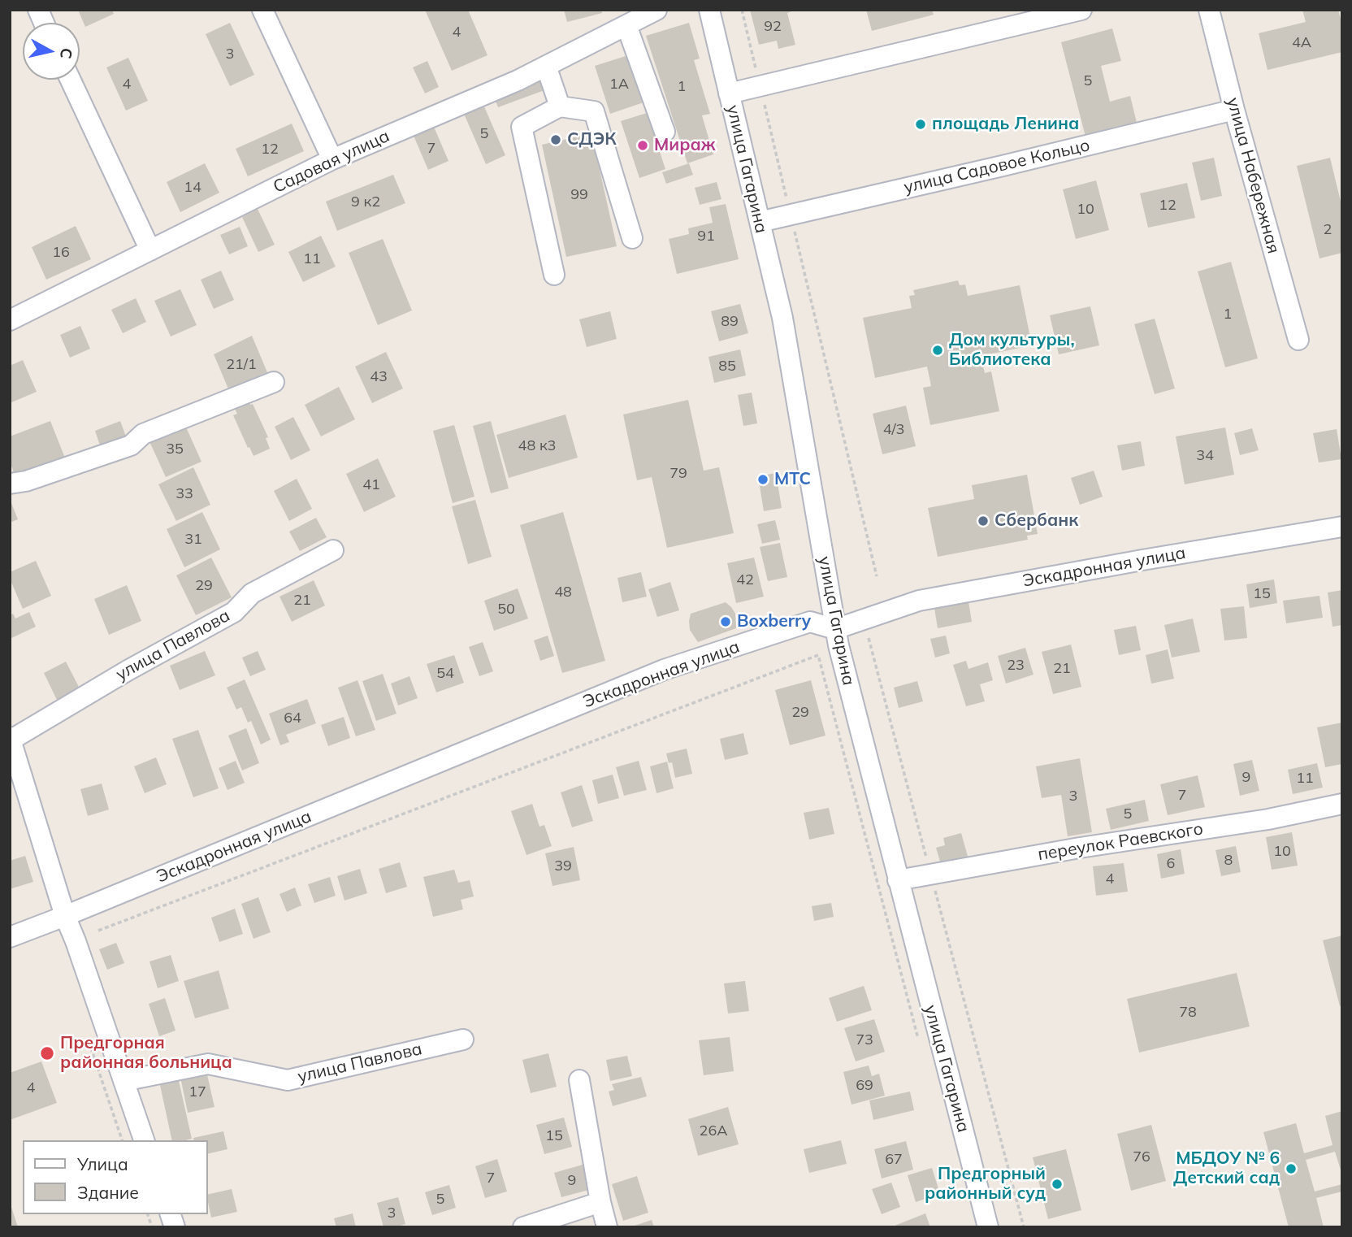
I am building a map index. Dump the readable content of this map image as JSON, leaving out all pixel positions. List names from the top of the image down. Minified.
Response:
{"streets":{"street":["Садовая улица","улица Садовое Кольцо","улица Гагарина","улица Набережная","Эскадронная улица","улица Павлова","переулок Раевского"]},"crossings":[["улица Садовое Кольцо","улица Гагарина"],["улица Садовое Кольцо","улица Набережная"],["улица Гагарина","Эскадронная улица"],["улица Гагарина","переулок Раевского"],["Эскадронная улица","улица Павлова"]],"places":["площадь Ленина","СДЭК","Мираж","Дом культуры, Библиотека","МТС","Сбербанк","Boxberry","Предгорная районная больница","МБДОУ № 6 Детский сад","Предгорный районный суд"],"house_numbers":["92","4","4А","3","5","4","1А","1","5","7","12","14","99","9 к2","12","10","2","91","16","11","1","89","21/1","85","43","4/3","48 к3","35","34","79","41","33","31","42","29","48","15","21","50","23","21","54","29","64","9","11","7","3","5","10","8","6","39","4","78","73","69","4","17","26А","15","76","67","7","9","5","3"],"legend":["Улица","Здание"],"north":"right"}
